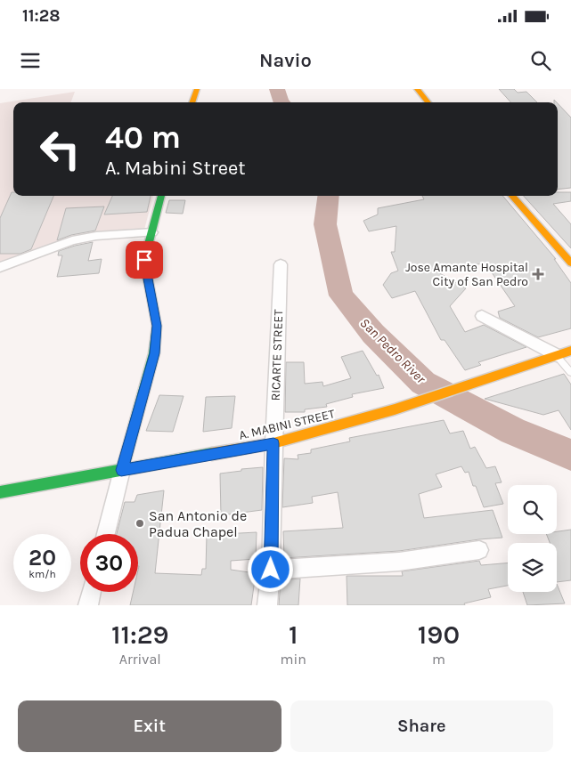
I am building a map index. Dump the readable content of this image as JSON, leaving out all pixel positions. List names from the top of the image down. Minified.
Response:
{"streets":{"street":["RICARTE STREET","A. MABINI STREET"]},"crossings":[["RICARTE STREET","A. MABINI STREET"]],"water":["San Pedro River"],"places":{"health":["Jose Amante Hospital City of San Pedro"],"other":["San Antonio de Padua Chapel"]},"page":{"status":"11:28","header":"Navio","turn":["40 m","A. Mabini Street"],"speed":"20 km/h","limit":"30","eta":["11:29","Arrival","1","min","190","m"],"buttons":["Exit","Share"]}}
